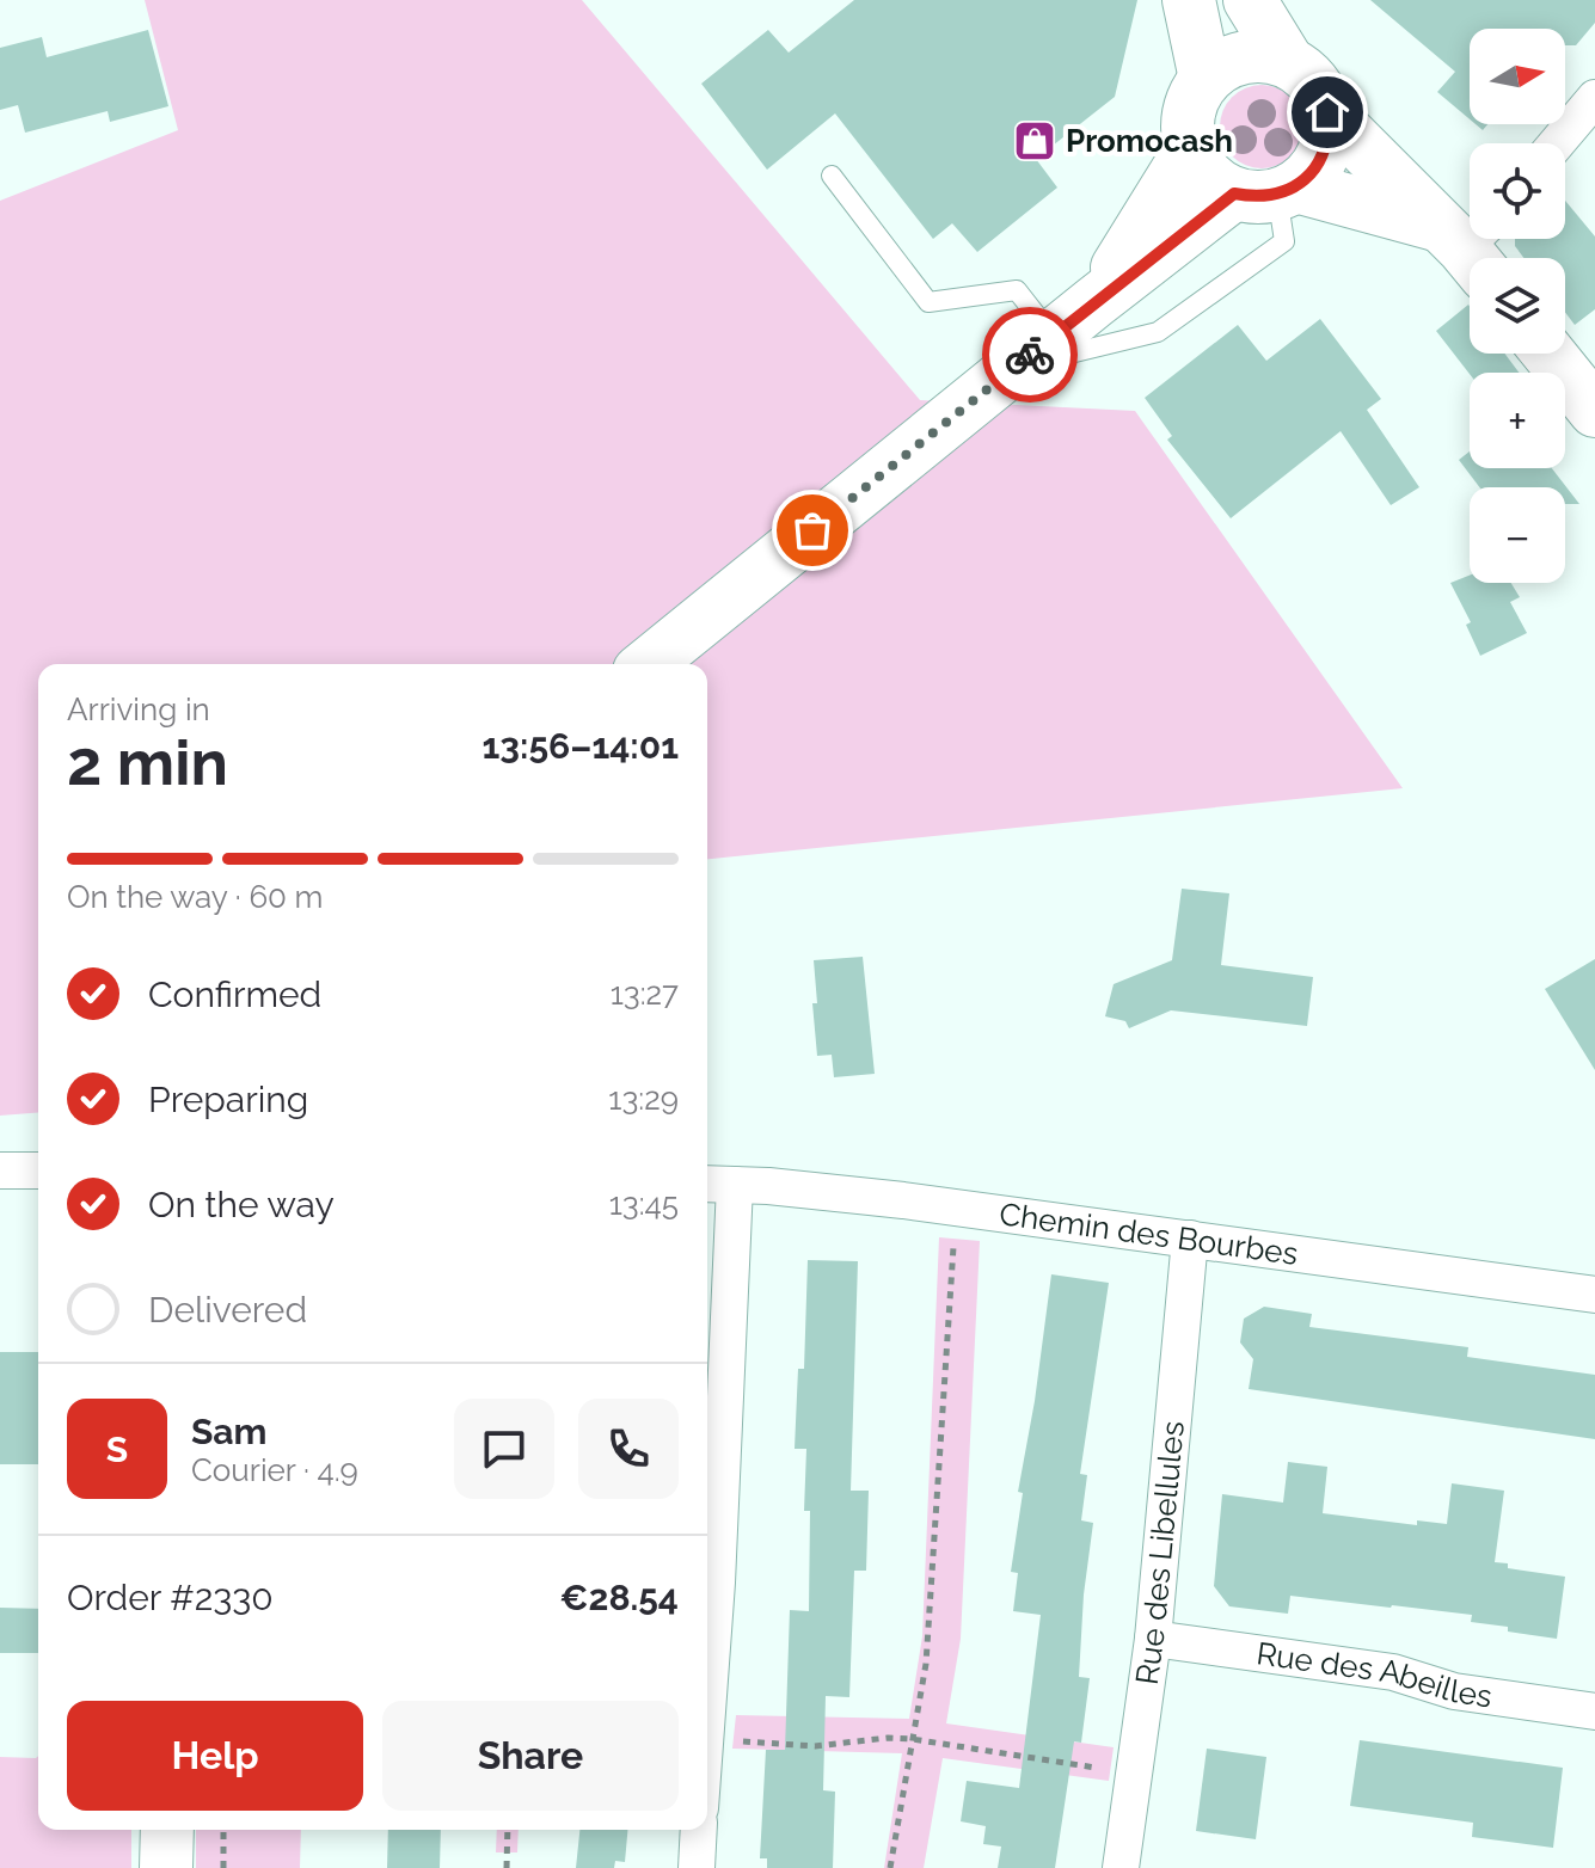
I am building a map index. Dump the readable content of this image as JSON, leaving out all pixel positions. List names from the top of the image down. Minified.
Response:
{"streets":{"street":["Chemin des Bourbes","Rue des Libellules","Rue des Abeilles"]},"crossings":[["Chemin des Bourbes","Rue des Libellules"],["Rue des Libellules","Rue des Abeilles"]],"places":{"shop":["Promocash"]},"north":"right","page":{"map_buttons":["+","−"],"heading":["2 min","Arriving in","13:56–14:01"],"panel":["Sam","Courier · 4.9","Order #2330","€28.54"],"bar":"On the way · 60 m","list":[["Confirmed","13:27"],["Preparing","13:29"],["On the way","13:45"],"Delivered"],"round":"S","buttons":["Help","Share"]}}
